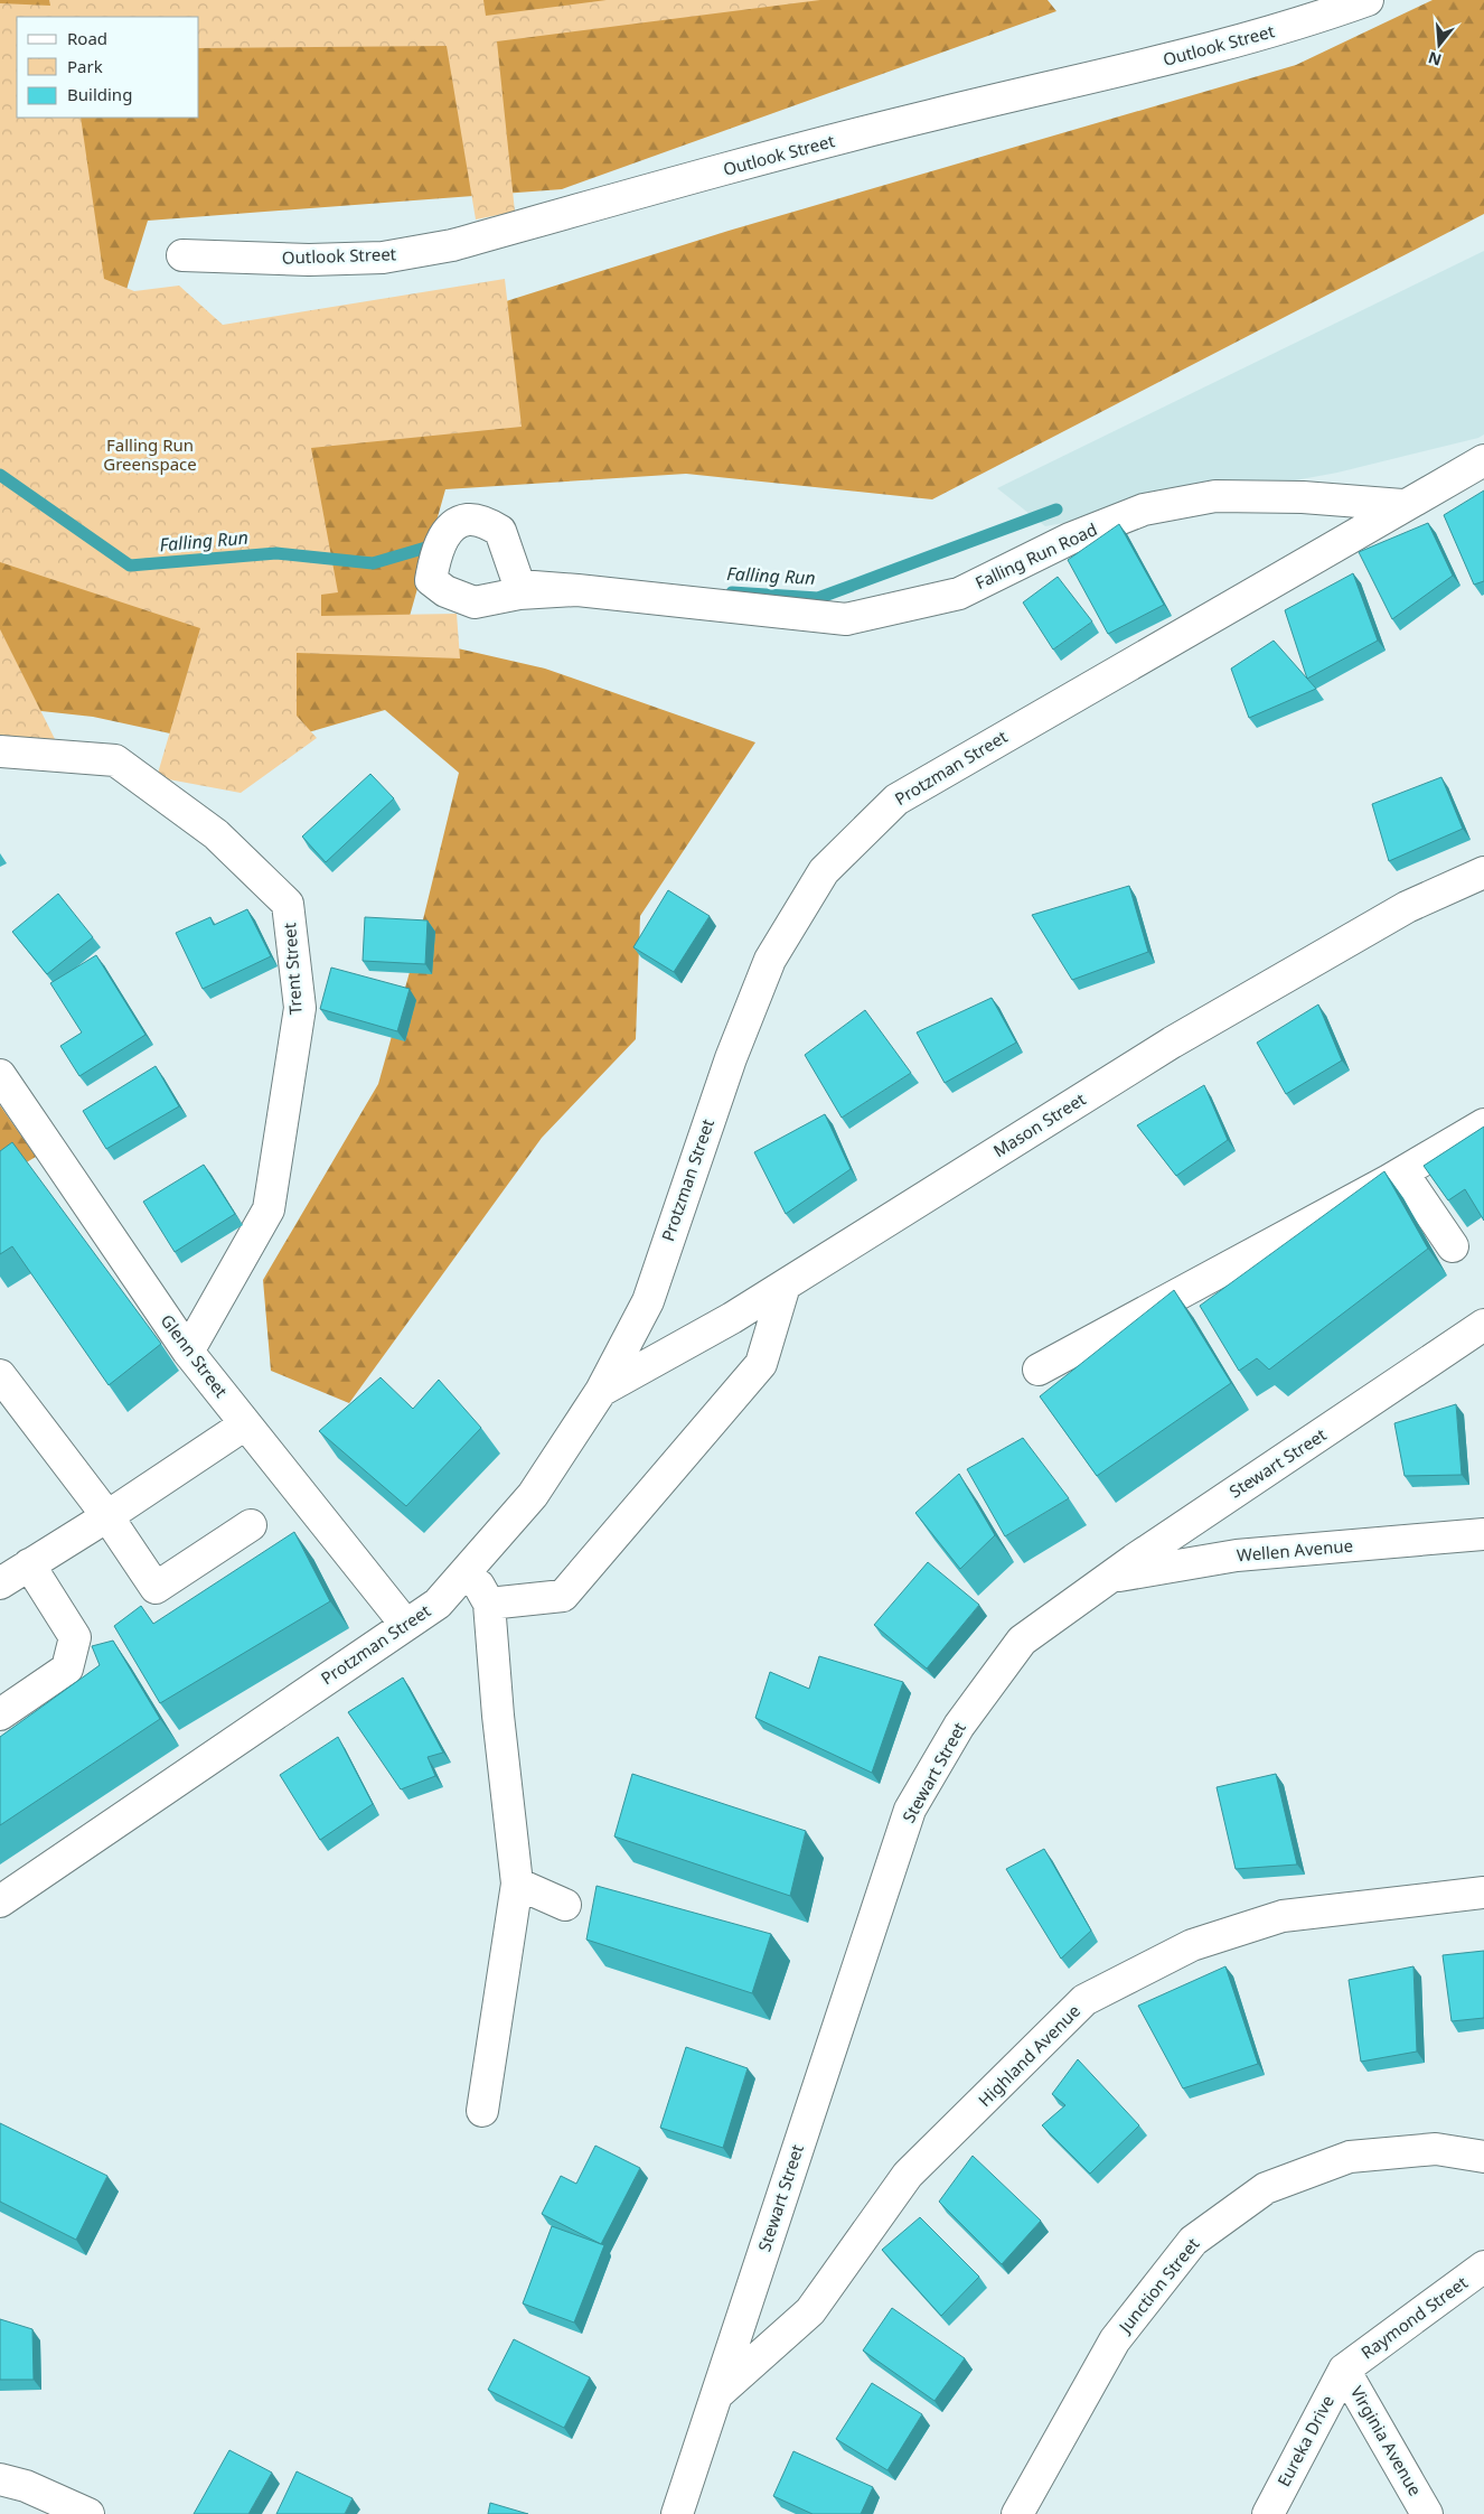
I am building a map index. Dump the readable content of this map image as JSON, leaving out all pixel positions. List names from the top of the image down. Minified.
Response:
{"streets":{"street":["Outlook Street","Falling Run Road","Protzman Street","Trent Street","Mason Street","Glenn Street","Stewart Street","Wellen Avenue","Highland Avenue","Junction Street","Raymond Street","Eureka Drive","Virginia Avenue"]},"crossings":[["Falling Run Road","Protzman Street"],["Protzman Street","Mason Street"],["Protzman Street","Glenn Street"],["Trent Street","Glenn Street"],["Stewart Street","Wellen Avenue"],["Stewart Street","Highland Avenue"],["Raymond Street","Eureka Drive"],["Raymond Street","Virginia Avenue"],["Eureka Drive","Virginia Avenue"]],"water":["Falling Run"],"parks":["Falling Run Greenspace"],"legend":["Road","Park","Building"],"north":"bottom"}
